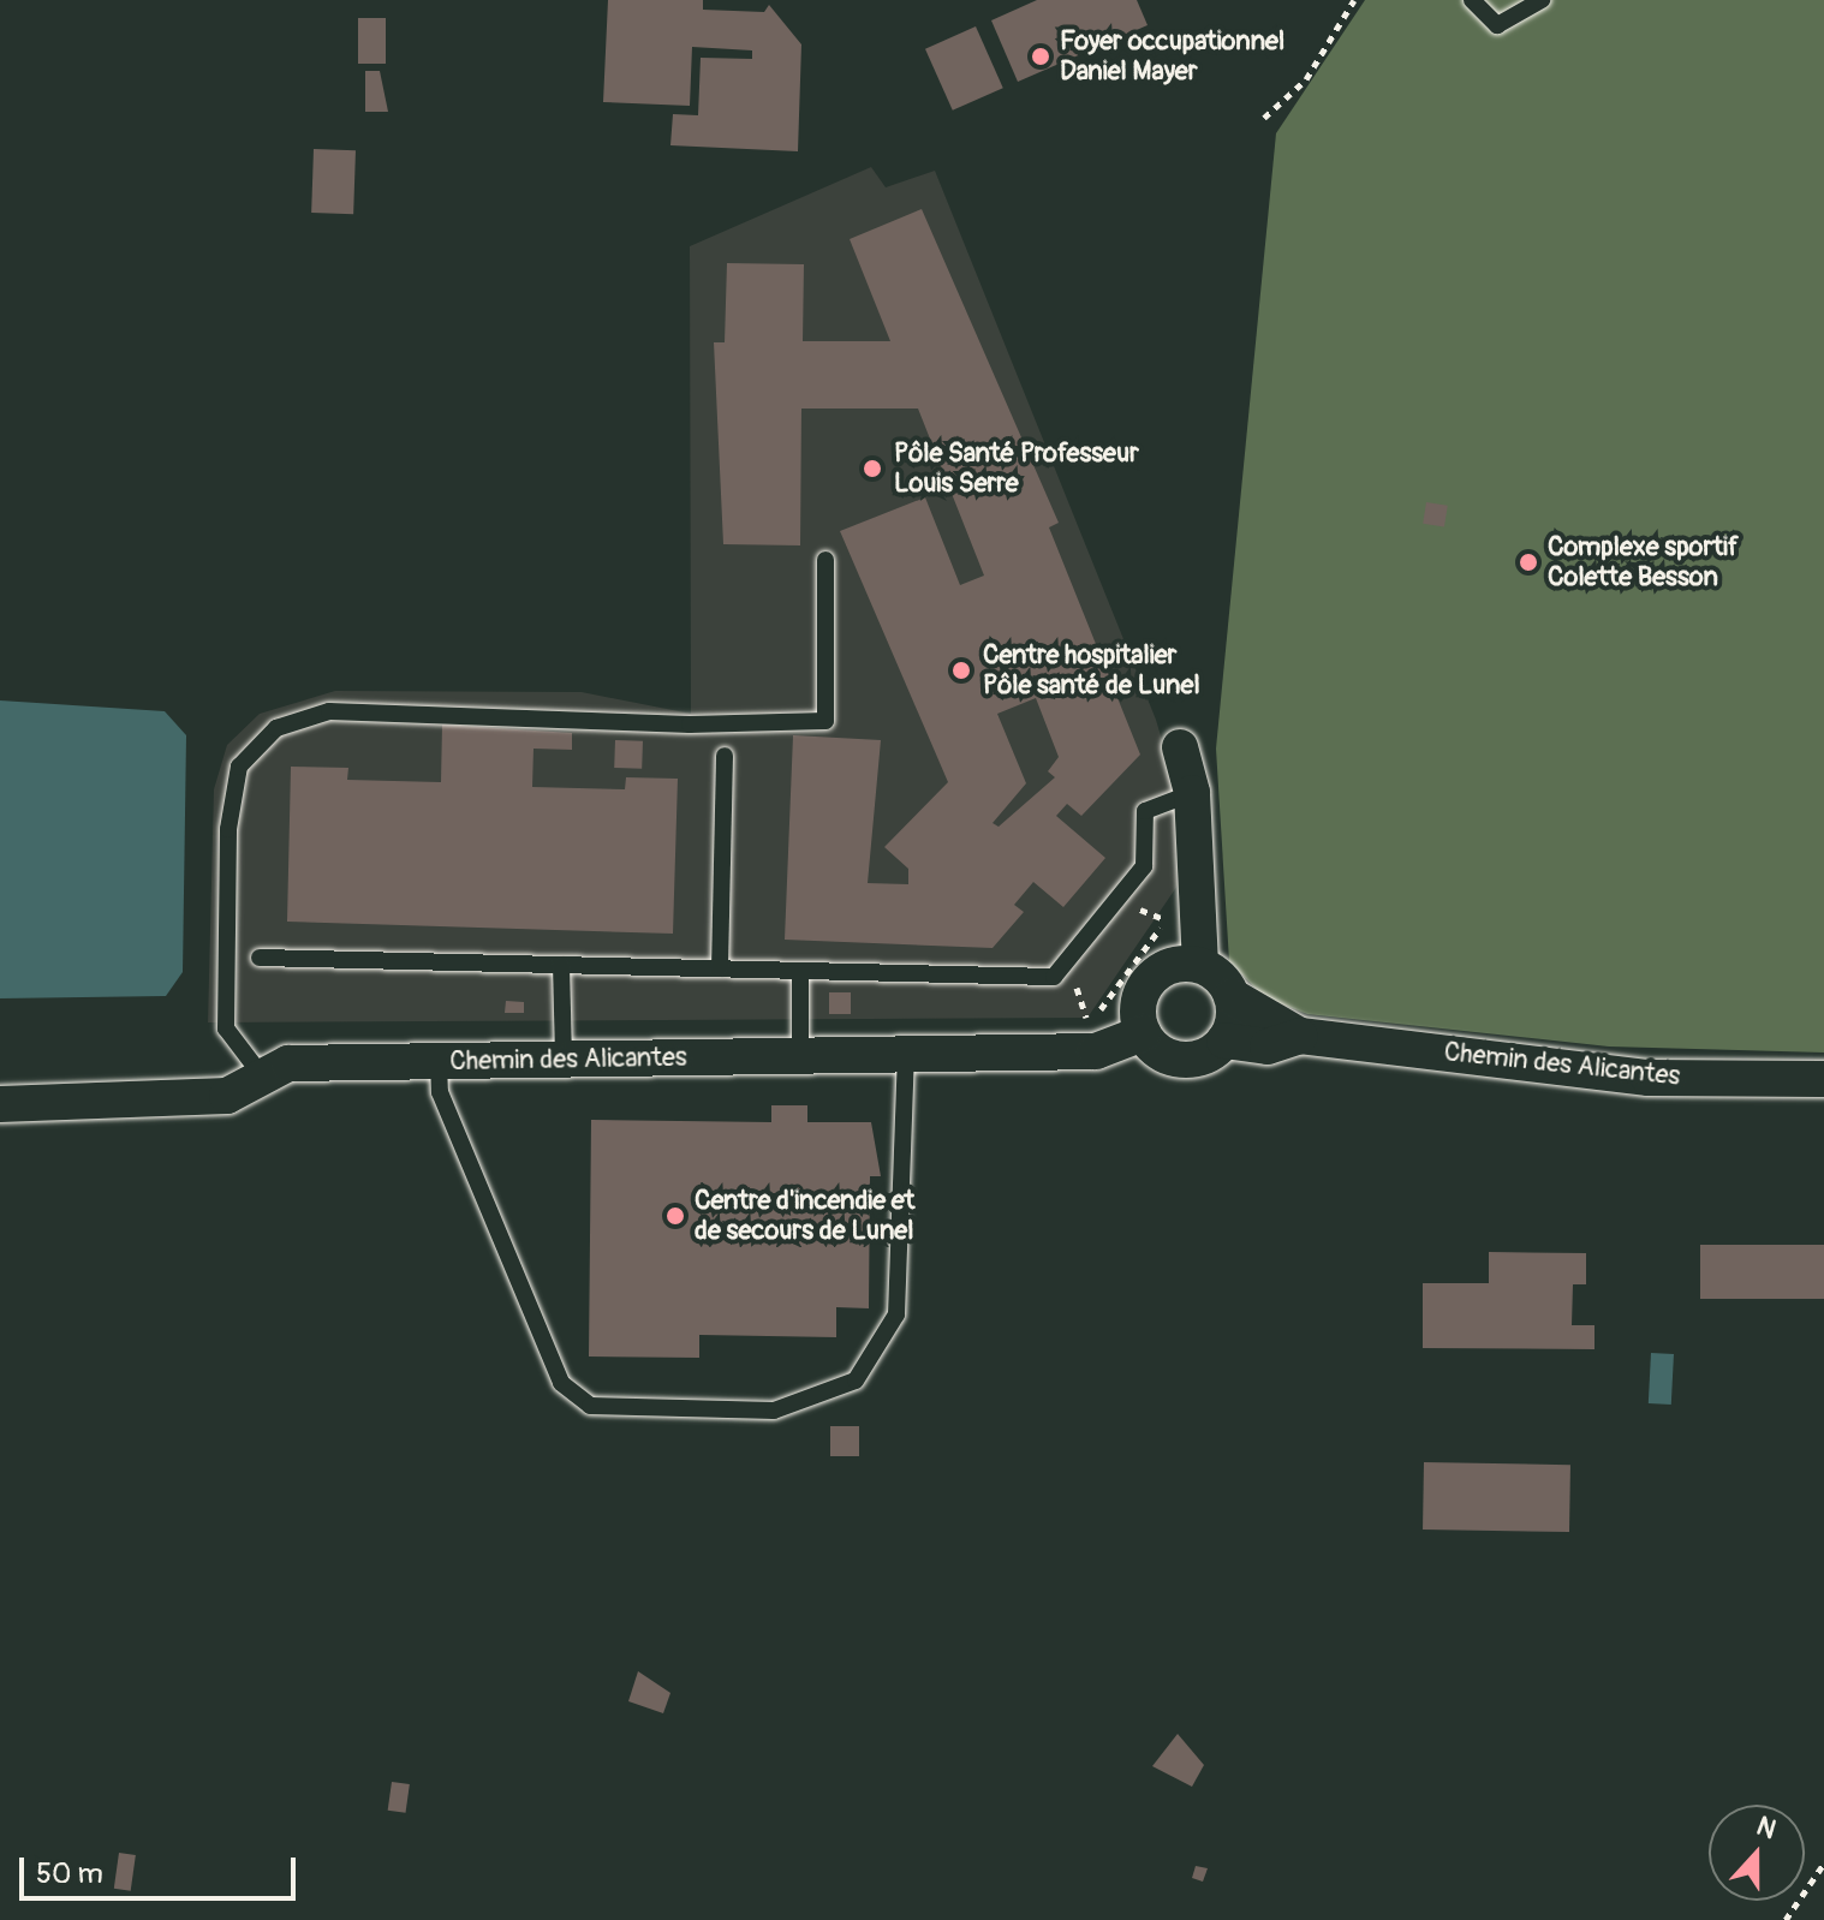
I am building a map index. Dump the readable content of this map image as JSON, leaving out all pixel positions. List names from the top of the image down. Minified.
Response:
{"streets":{"street":["Chemin des Alicantes"]},"places":["Foyer occupationnel Daniel Mayer","Pôle Santé Professeur Louis Serre","Complexe sportif Colette Besson","Centre hospitalier Pôle santé de Lunel","Centre d'incendie et de secours de Lunel"],"scale_bar":"50 m","north":"top"}
